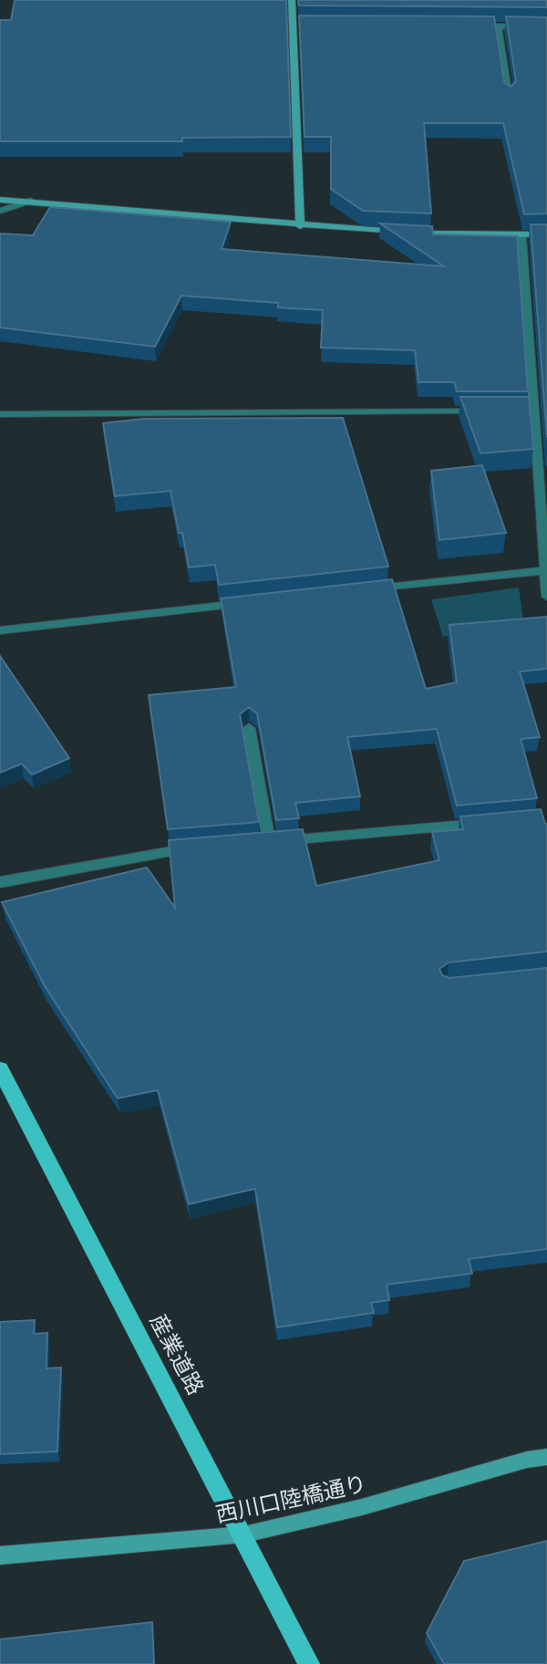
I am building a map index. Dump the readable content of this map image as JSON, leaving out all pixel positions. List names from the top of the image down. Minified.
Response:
{"streets":{"main road":["産業道路"],"street":["西川口陸橋通り"]},"crossings":[["産業道路","西川口陸橋通り"]]}
